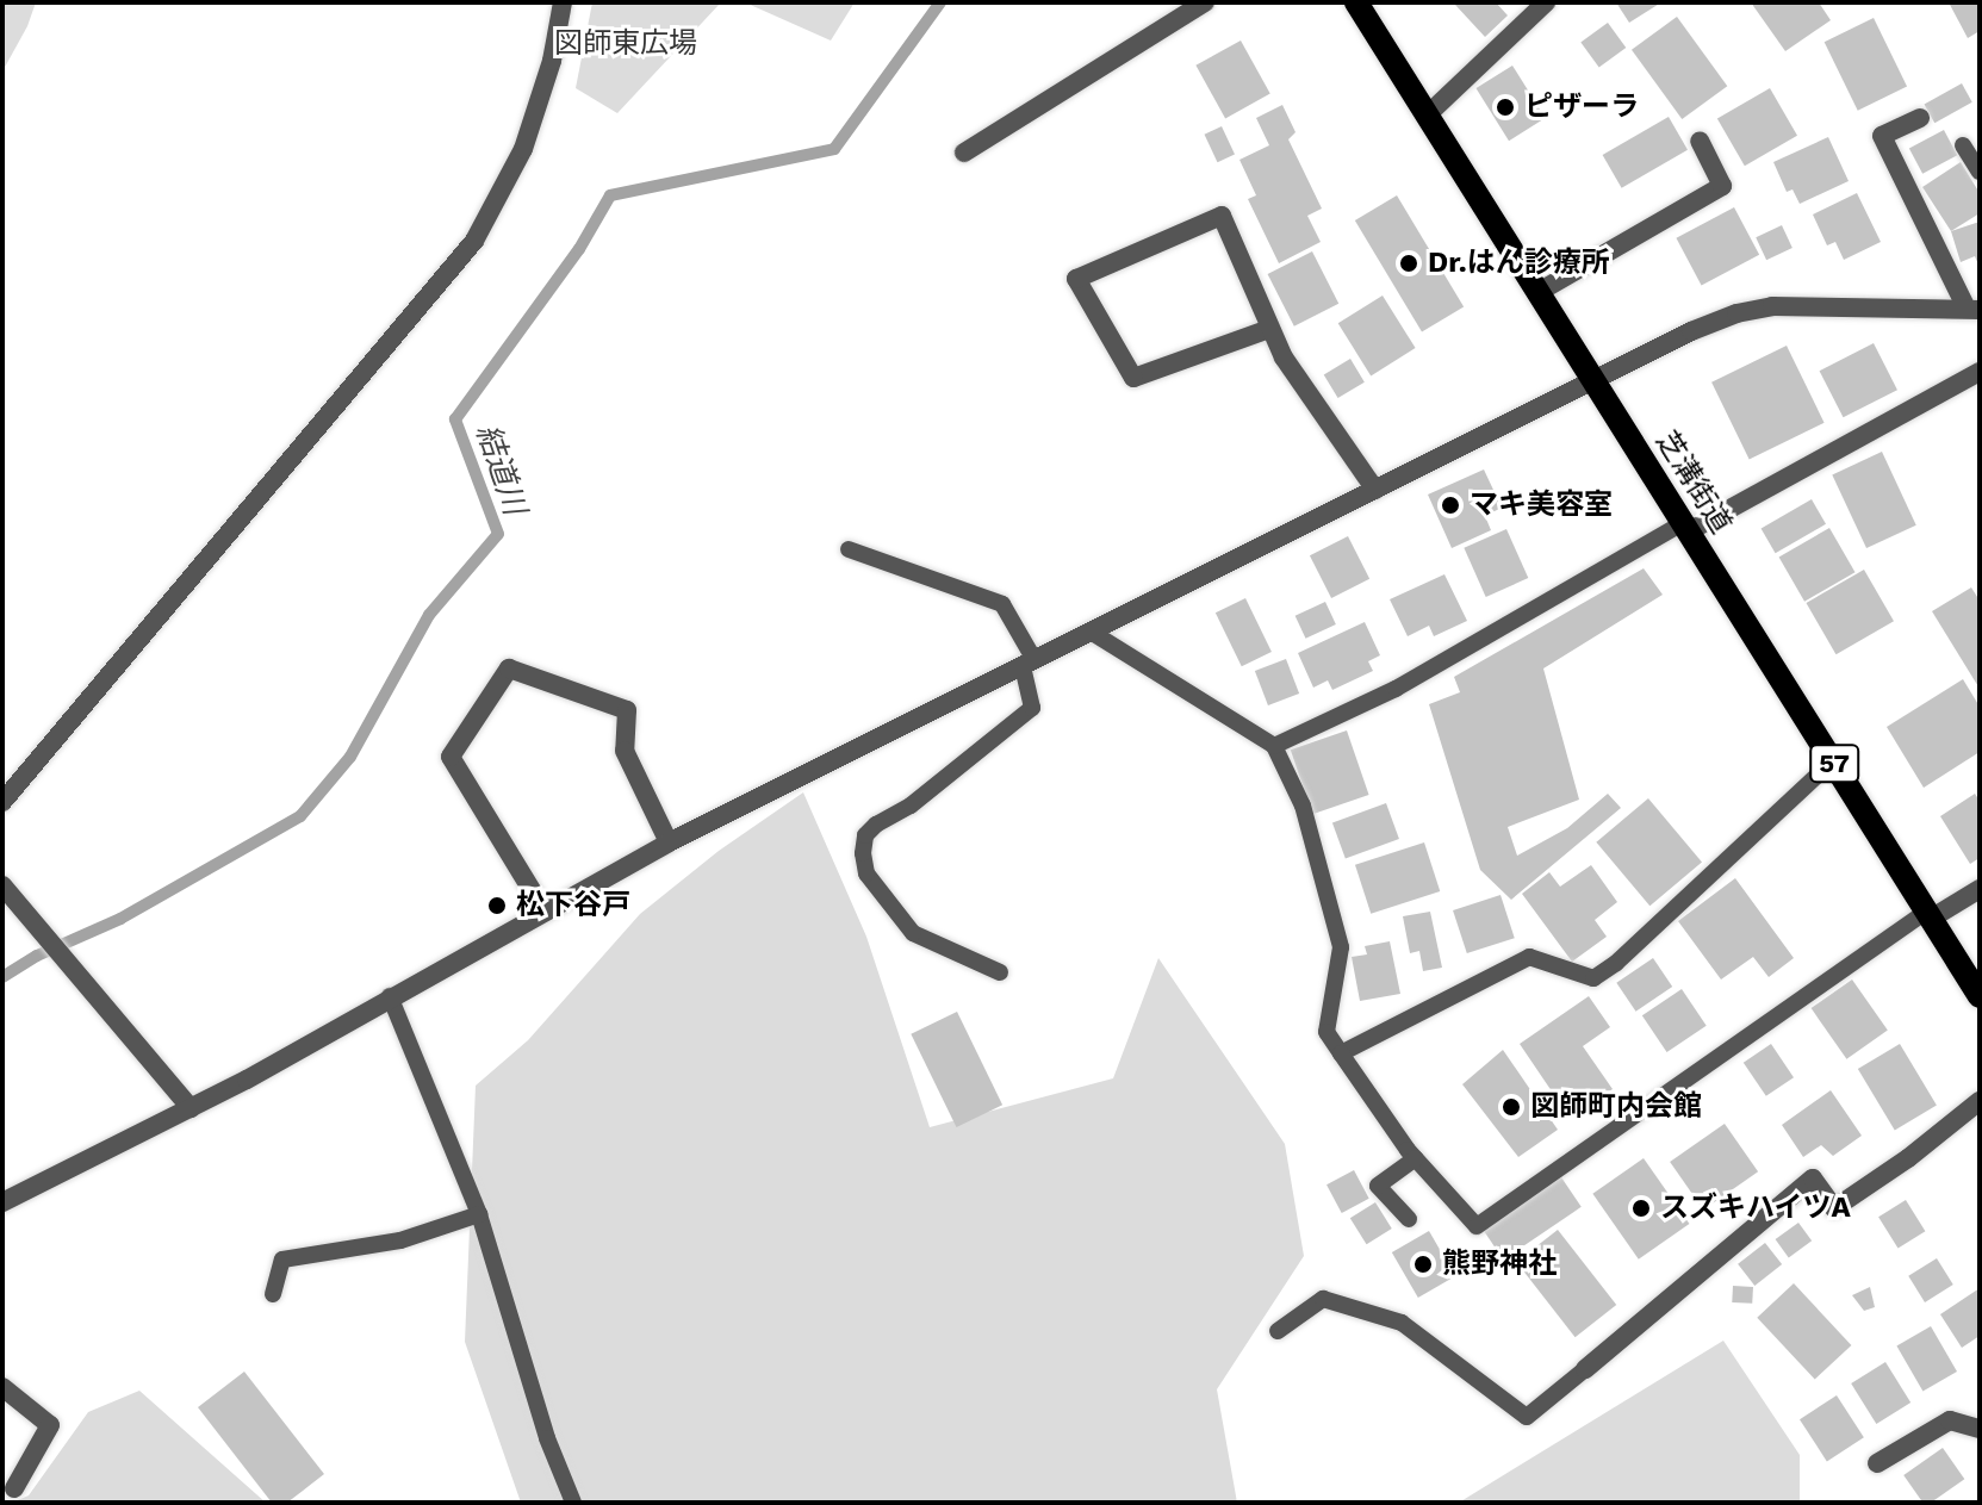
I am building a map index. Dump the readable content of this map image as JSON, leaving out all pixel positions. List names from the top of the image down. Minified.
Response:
{"streets":{"main road":["芝溝街道","57"]},"water":["結道川"],"parks":["図師東広場"],"places":["ピザーラ","Dr.はん診療所","マキ美容室","松下谷戸","図師町内会館","スズキハイツA","熊野神社"]}
